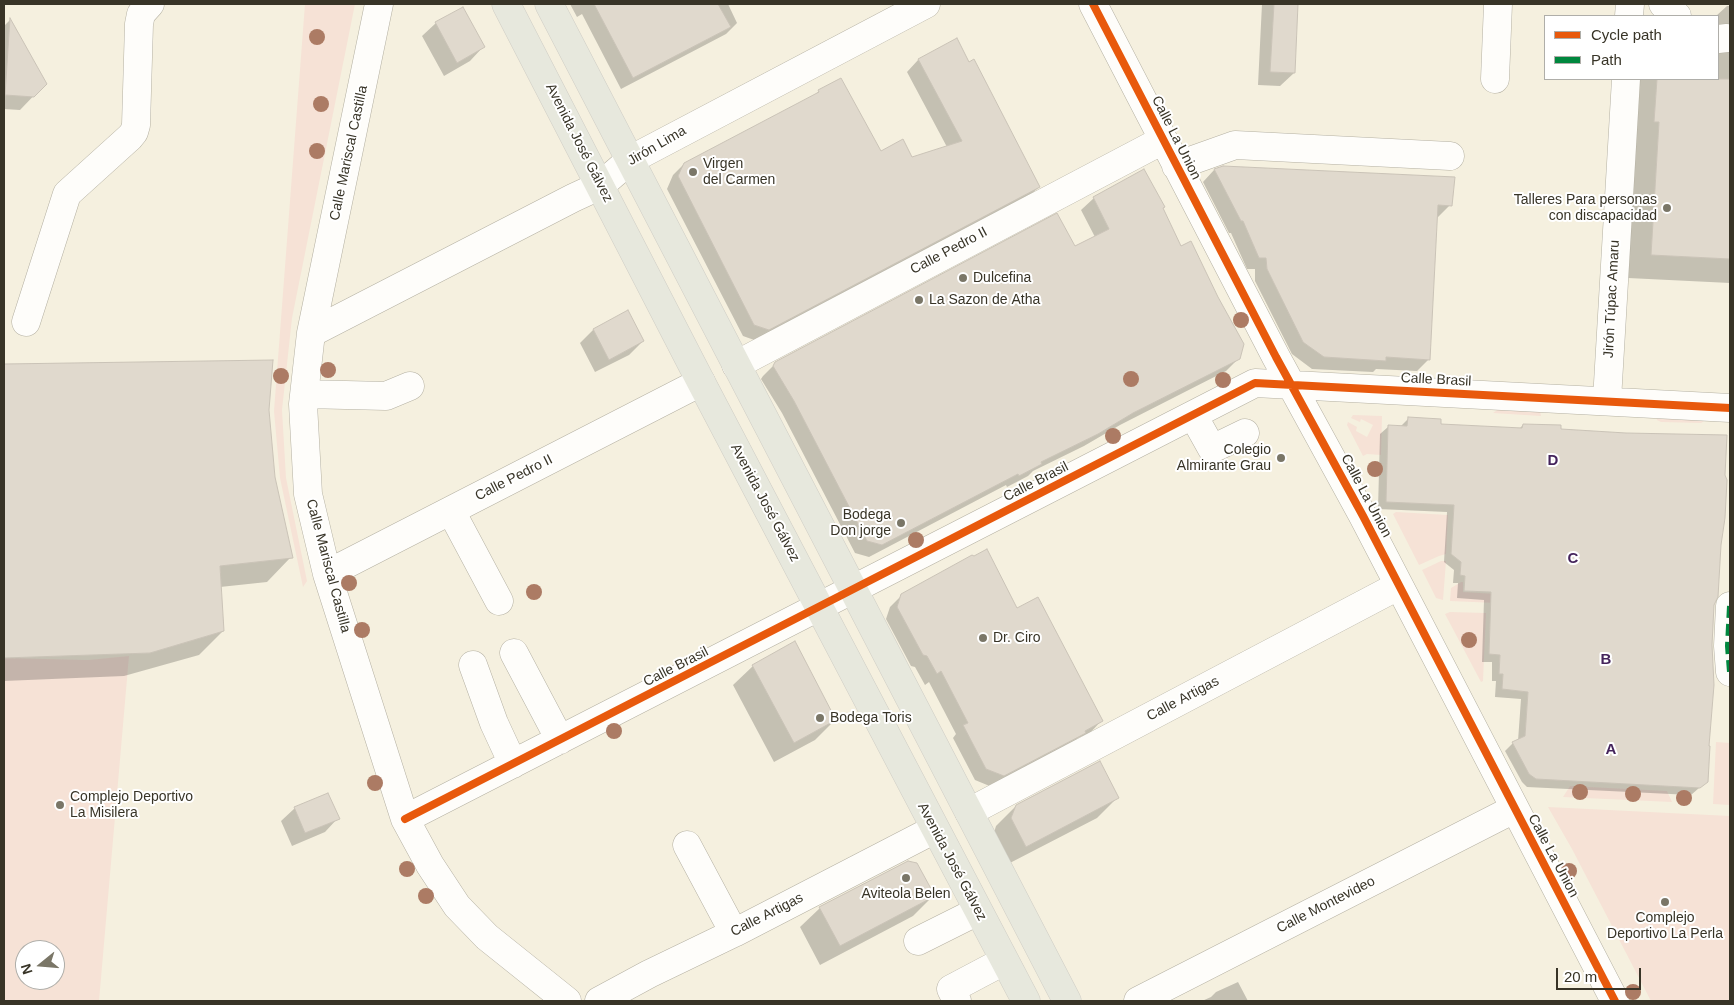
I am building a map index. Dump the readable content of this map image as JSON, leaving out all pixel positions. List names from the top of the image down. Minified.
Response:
{"streets":{"main road":["Avenida José Gálvez"],"street":["Calle La Union","Jirón Lima","Calle Mariscal Castilla","Calle Pedro II","Jirón Túpac Amaru","Calle Brasil","Calle Artigas","Calle Montevideo"]},"crossings":[["Calle La Union","Calle Pedro II"],["Calle La Union","Calle Brasil"],["Calle La Union","Calle Artigas"],["Calle La Union","Calle Montevideo"],["Avenida José Gálvez","Jirón Lima"],["Avenida José Gálvez","Calle Pedro II"],["Avenida José Gálvez","Calle Brasil"],["Avenida José Gálvez","Calle Artigas"],["Jirón Lima","Calle Mariscal Castilla"],["Calle Mariscal Castilla","Calle Pedro II"],["Calle Mariscal Castilla","Calle Brasil"],["Jirón Túpac Amaru","Calle Brasil"]],"districts":["D","C","B","A"],"places":["Virgen del Carmen","Talleres Para personas con discapacidad","Dulcefina","La Sazon de Atha","Colegio Almirante Grau","Bodega Don jorge","Dr. Ciro","Bodega Toris","Complejo Deportivo La Misilera","Aviteola Belen","Complejo Deportivo La Perla"],"legend":["Cycle path","Path"],"scale_bar":"20 m","north":"left"}
